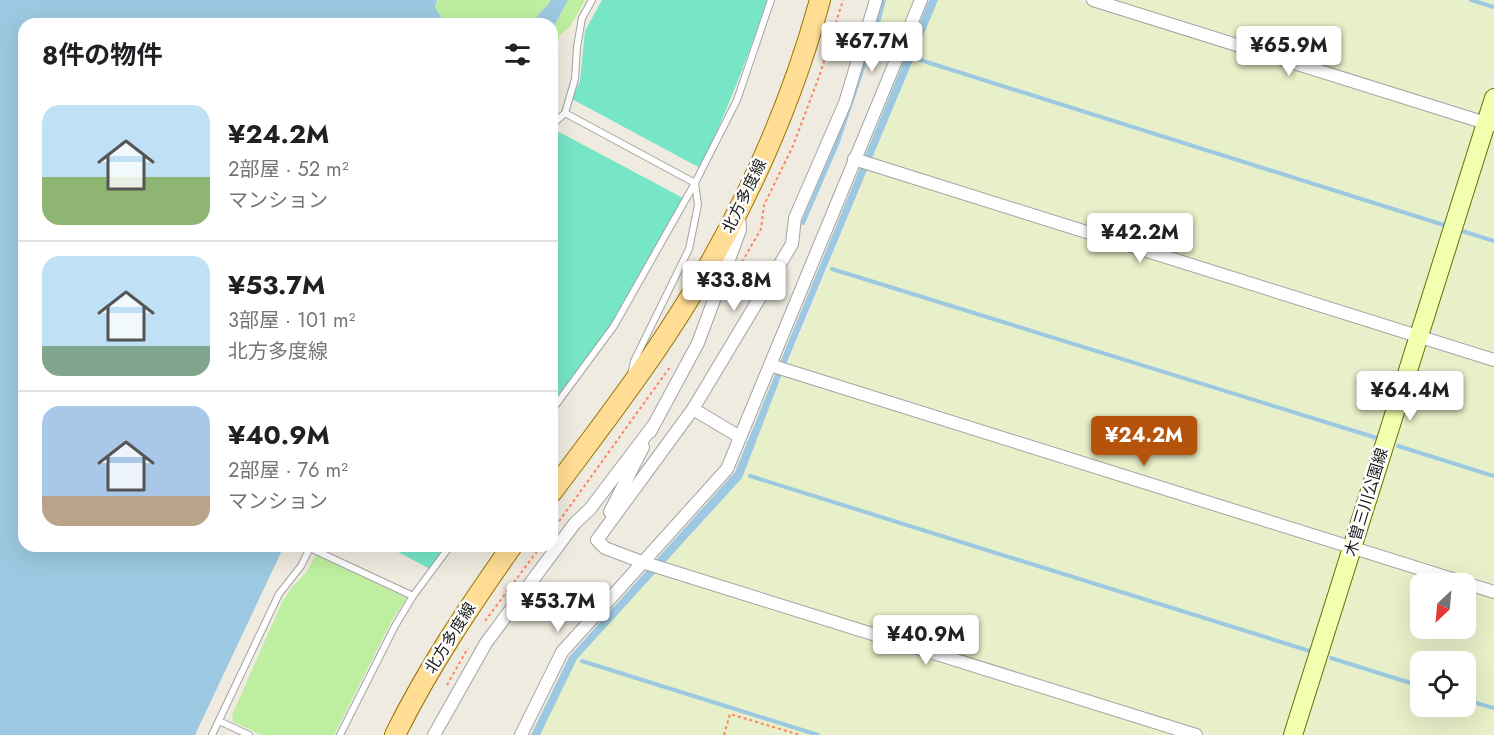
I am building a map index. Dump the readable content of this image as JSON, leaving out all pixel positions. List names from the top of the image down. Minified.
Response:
{"streets":{"main road":["北方多度線","木曽三川公園線"]},"north":"bottom left","page":{"heading":"8件の物件","price":["¥67.7M","¥65.9M","¥42.2M","¥33.8M","¥64.4M","¥24.2M","¥53.7M","¥40.9M"],"list":[{"name":"¥24.2M","note":"2部屋 · 52 m² · マンション"},{"name":"¥53.7M","note":"3部屋 · 101 m² · 北方多度線"},{"name":"¥40.9M","note":"2部屋 · 76 m² · マンション"}]}}
